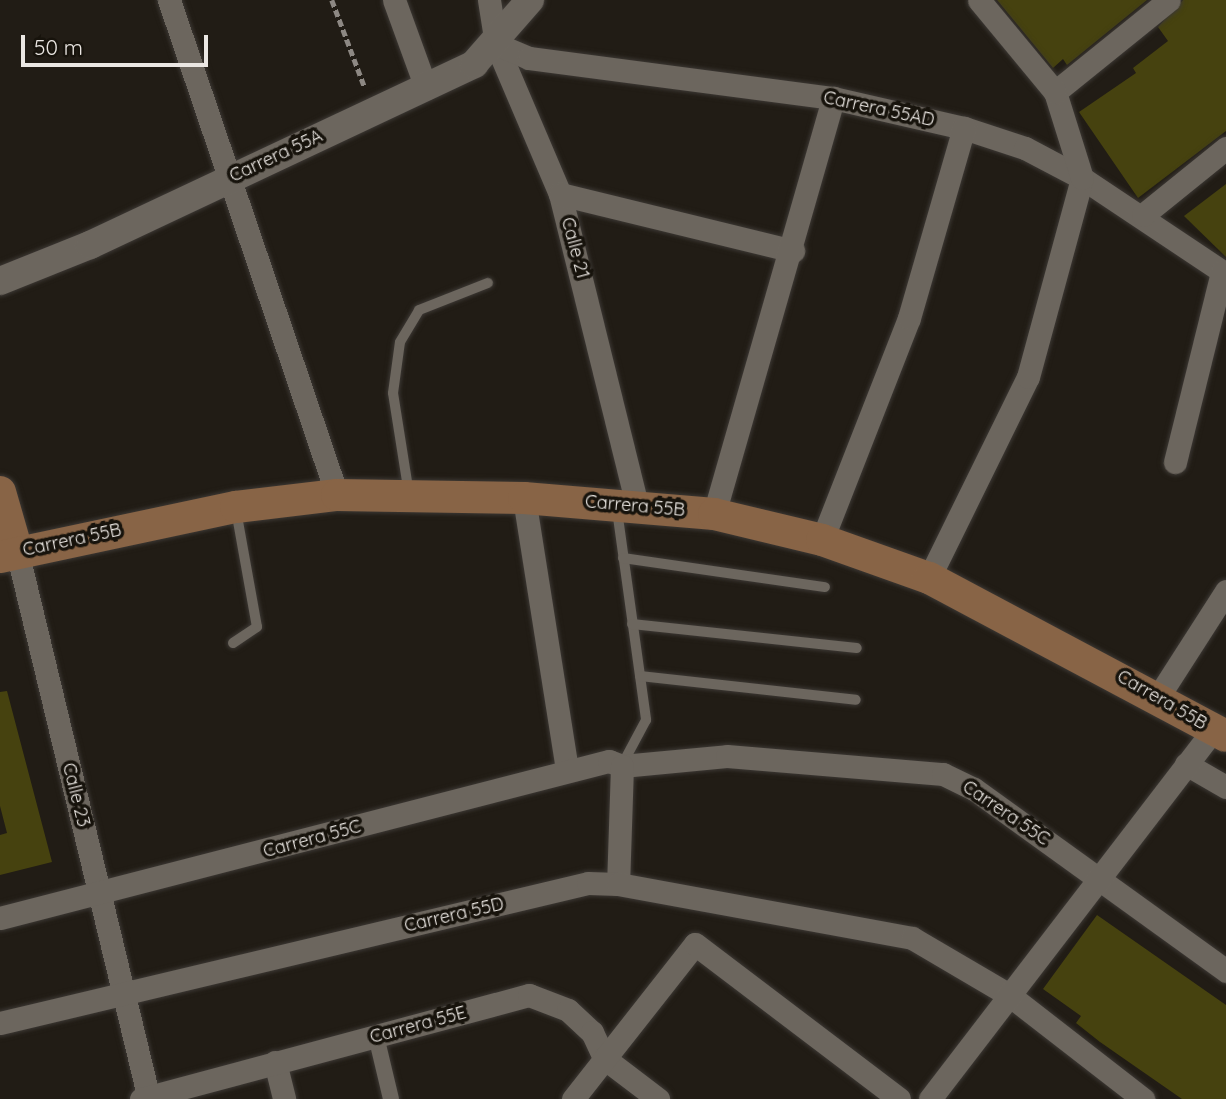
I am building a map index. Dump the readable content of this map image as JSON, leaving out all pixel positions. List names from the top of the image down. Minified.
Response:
{"streets":{"main road":["Carrera 55B","Calle 23"],"street":["Carrera 55AD","Carrera 55A","Calle 21","Carrera 55C","Carrera 55D","Carrera 55E"]},"crossings":[["Carrera 55AD","Carrera 55A"],["Carrera 55AD","Calle 21"],["Carrera 55A","Calle 21"],["Calle 21","Carrera 55B"],["Carrera 55B","Calle 23"],["Calle 23","Carrera 55C"],["Calle 23","Carrera 55D"],["Calle 23","Carrera 55E"]],"scale_bar":"50 m"}
